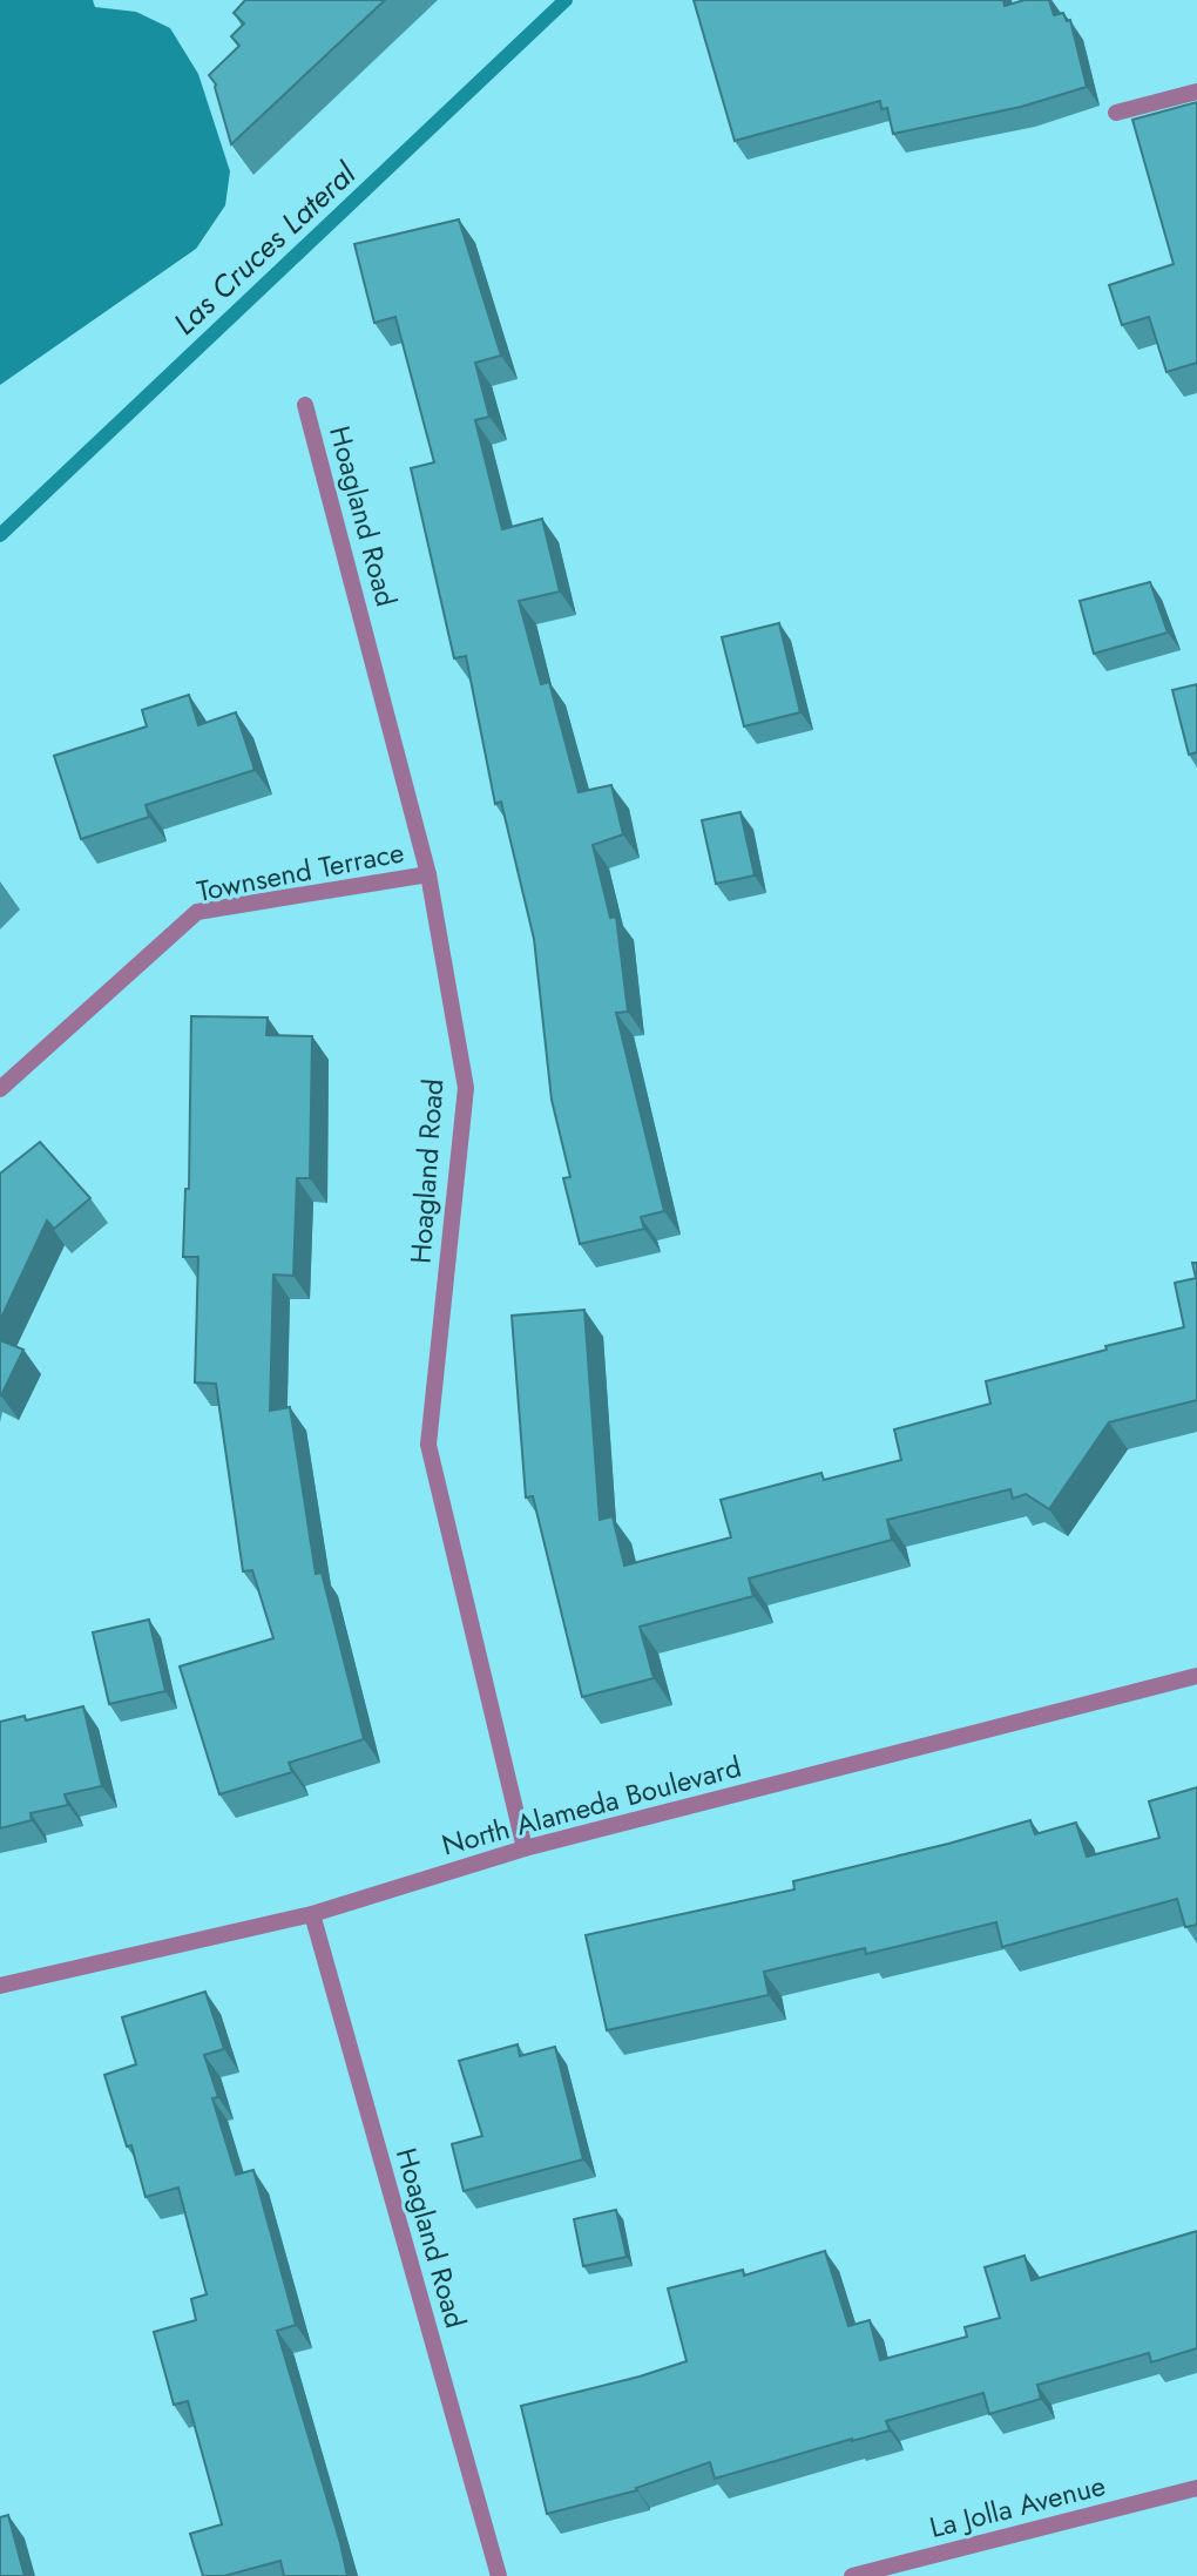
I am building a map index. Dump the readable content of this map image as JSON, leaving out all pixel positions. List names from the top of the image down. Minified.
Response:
{"streets":{"street":["Hoagland Road","Townsend Terrace","North Alameda Boulevard","La Jolla Avenue"]},"crossings":[["Hoagland Road","Townsend Terrace"],["Hoagland Road","North Alameda Boulevard"]],"water":["Las Cruces Lateral"]}
